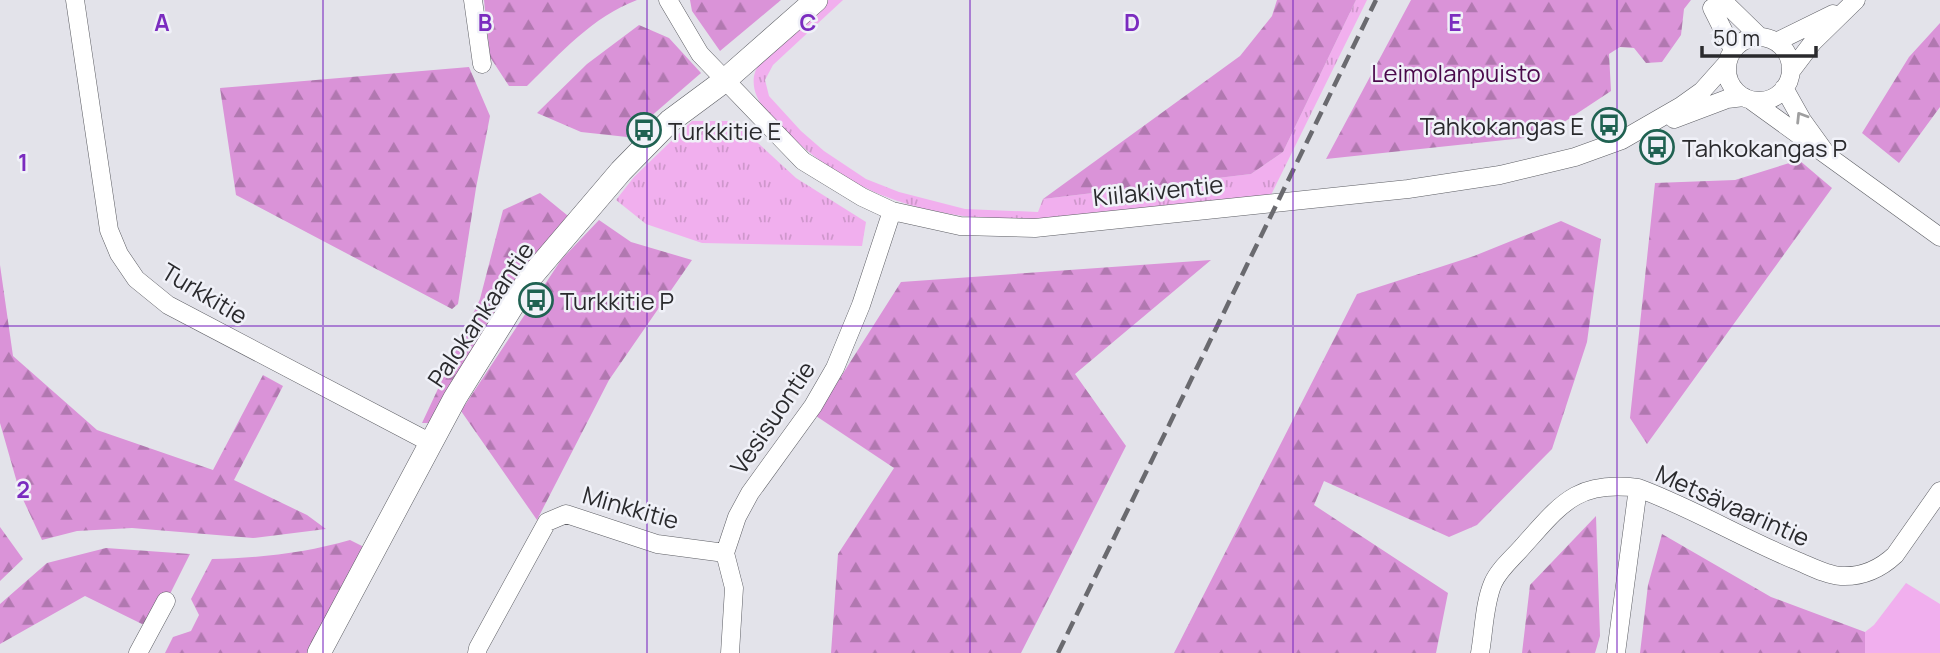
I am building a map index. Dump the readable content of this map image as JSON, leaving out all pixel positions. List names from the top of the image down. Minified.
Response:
{"streets":{"main road":["Palokankaantie"],"street":["Kiilakiventie","Turkkitie","Vesisuontie","Metsävaarintie","Minkkitie"]},"crossings":[["Kiilakiventie","Palokankaantie"],["Kiilakiventie","Vesisuontie"],["Turkkitie","Palokankaantie"],["Vesisuontie","Minkkitie"]],"parks":["Leimolanpuisto"],"places":{"bus stop":["Tahkokangas E","Turkkitie E","Tahkokangas P","Turkkitie P"]},"scale_bar":"50 m","grid":{"columns":["A","B","C","D","E"],"rows":["1","2"]}}
